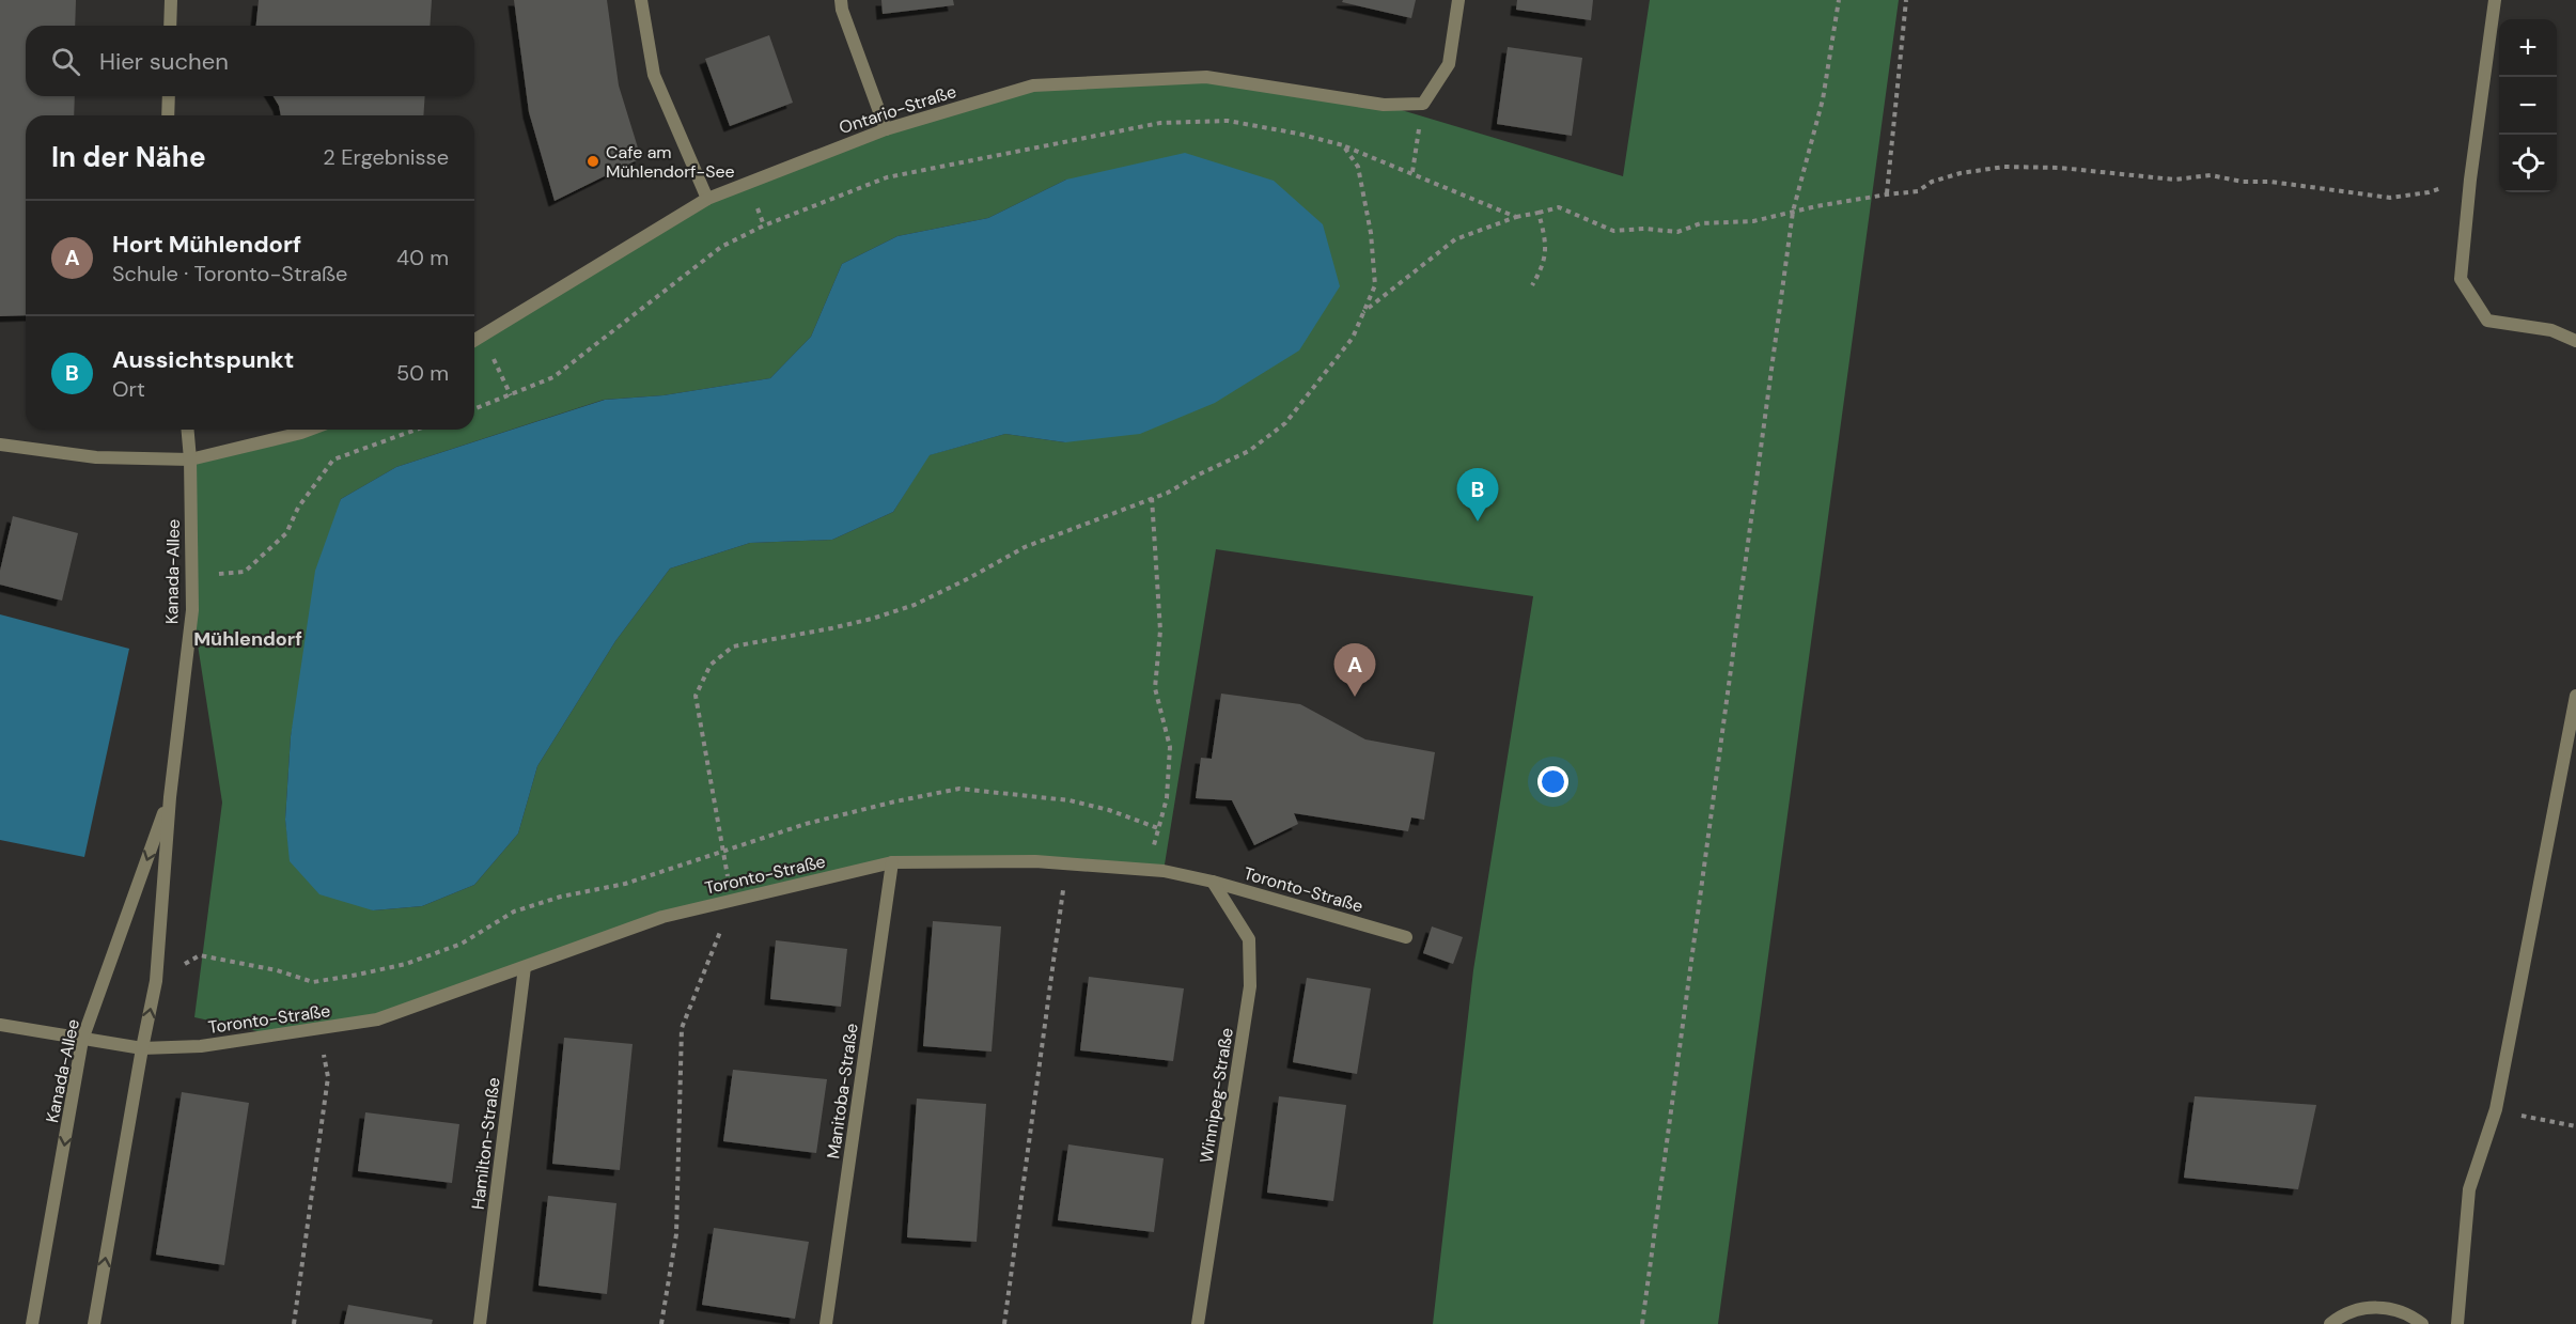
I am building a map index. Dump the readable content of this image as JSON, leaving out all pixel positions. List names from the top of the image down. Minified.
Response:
{"streets":{"street":["Ontario-Straße","Kanada-Allee","Toronto-Straße","Manitoba-Straße","Winnipeg-Straße","Hamilton-Straße"]},"crossings":[["Kanada-Allee","Toronto-Straße"],["Toronto-Straße","Manitoba-Straße"],["Toronto-Straße","Winnipeg-Straße"],["Toronto-Straße","Hamilton-Straße"]],"districts":["Mühlendorf"],"places":["Cafe am Mühlendorf-See"],"page":{"map_buttons":["+","−"],"search":"Hier suchen","heading":["In der Nähe","2 Ergebnisse"],"list":[{"mark":"A","name":"Hort Mühlendorf","note":"Schule · Toronto-Straße","value":"40 m"},{"mark":"B","name":"Aussichtspunkt","note":"Ort","value":"50 m"}],"pins":["B","A"]}}
